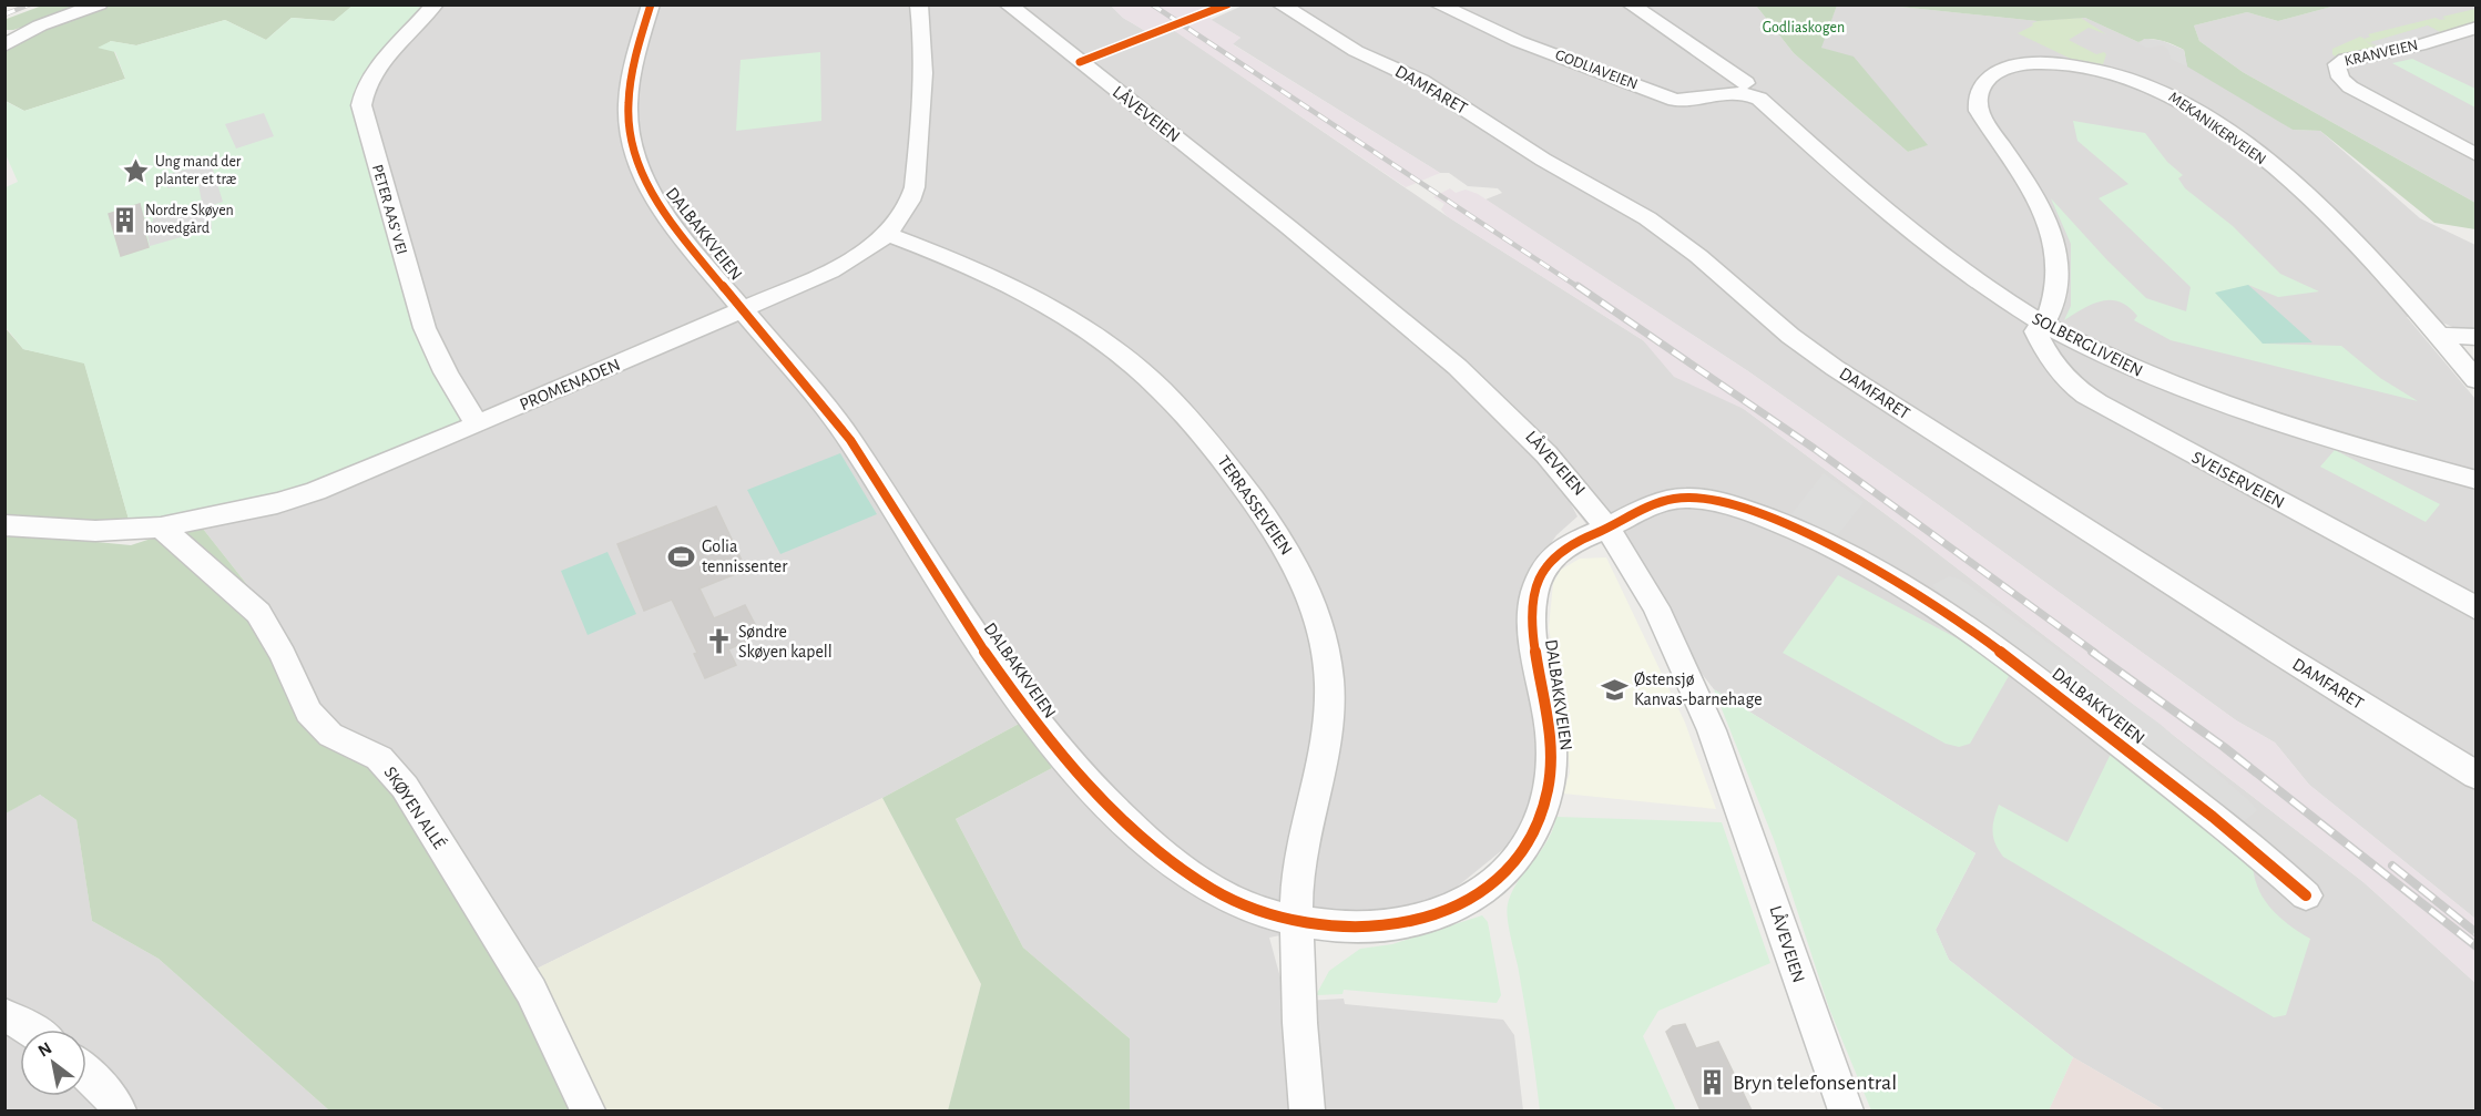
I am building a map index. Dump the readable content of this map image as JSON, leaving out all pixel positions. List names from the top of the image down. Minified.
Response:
{"streets":{"street":["KRANVEIEN","GODLIAVEIEN","DAMFARET","LÅVEVEIEN","MEKANIKERVEIEN","PETER AAS’ VEI","DALBAKKVEIEN","SOLBERGLIVEIEN","PROMENADEN","SVEISERVEIEN","TERRASSEVEIEN","SKØYEN ALLÉ"]},"crossings":[["GODLIAVEIEN","SOLBERGLIVEIEN"],["LÅVEVEIEN","DALBAKKVEIEN"],["MEKANIKERVEIEN","SOLBERGLIVEIEN"],["MEKANIKERVEIEN","SVEISERVEIEN"],["PETER AAS’ VEI","PROMENADEN"],["DALBAKKVEIEN","PROMENADEN"],["DALBAKKVEIEN","TERRASSEVEIEN"],["SOLBERGLIVEIEN","SVEISERVEIEN"],["PROMENADEN","TERRASSEVEIEN"],["PROMENADEN","SKØYEN ALLÉ"]],"parks":["Godliaskogen"],"places":{"place":["Ung mand der planter et træ"],"building":["Nordre Skøyen hovedgård","Bryn telefonsentral"],"sports":["Golia tennissenter"],"church":["Søndre Skøyen kapell"],"school or university":["Østensjø Kanvas-barnehage"]},"north":"top left"}
